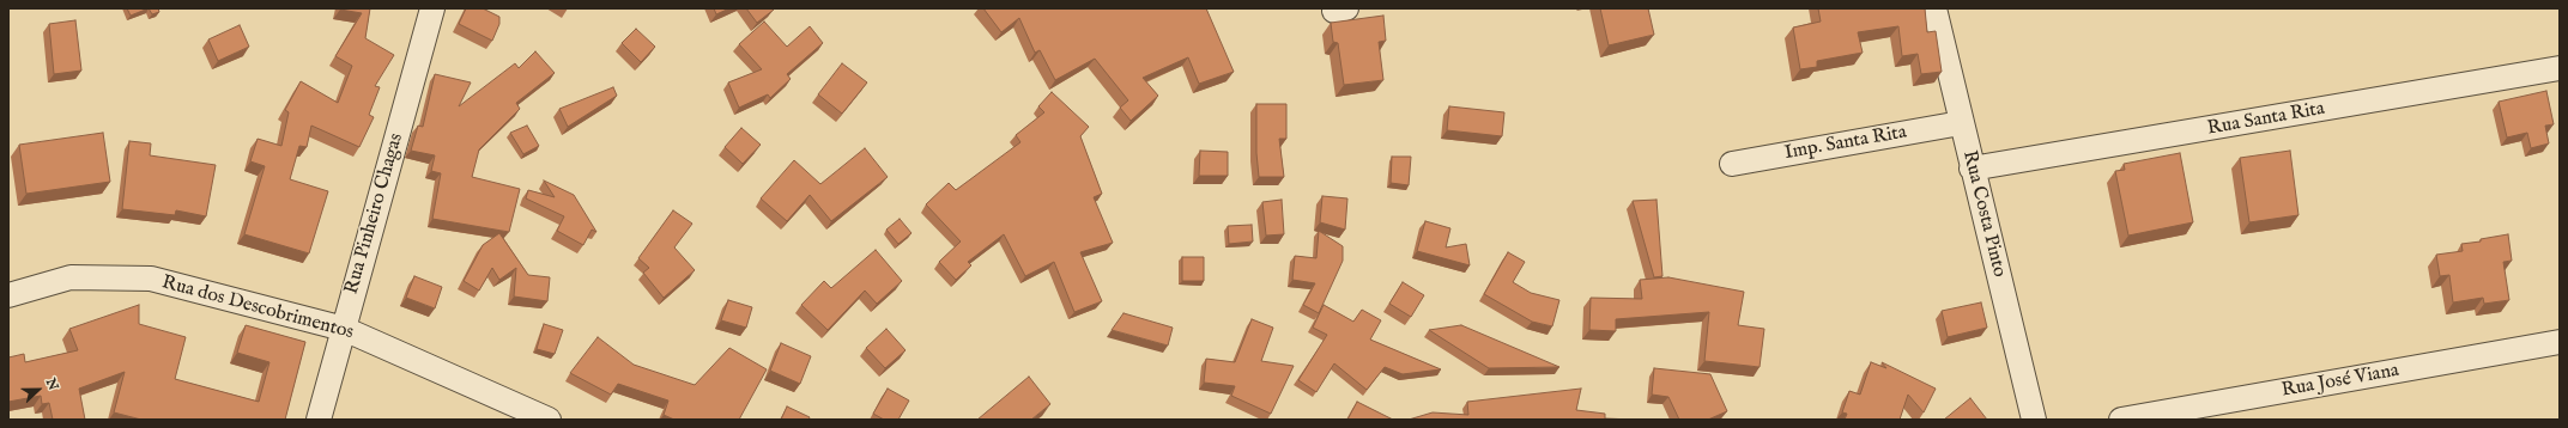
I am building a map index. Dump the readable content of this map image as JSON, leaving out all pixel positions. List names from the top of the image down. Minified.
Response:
{"streets":{"street":["Rua Santa Rita","Imp. Santa Rita","Rua Pinheiro Chagas","Rua Costa Pinto","Rua dos Descobrimentos","Rua José Viana"]},"crossings":[["Rua Santa Rita","Rua Costa Pinto"],["Imp. Santa Rita","Rua Costa Pinto"],["Rua Pinheiro Chagas","Rua dos Descobrimentos"]],"north":"right"}
